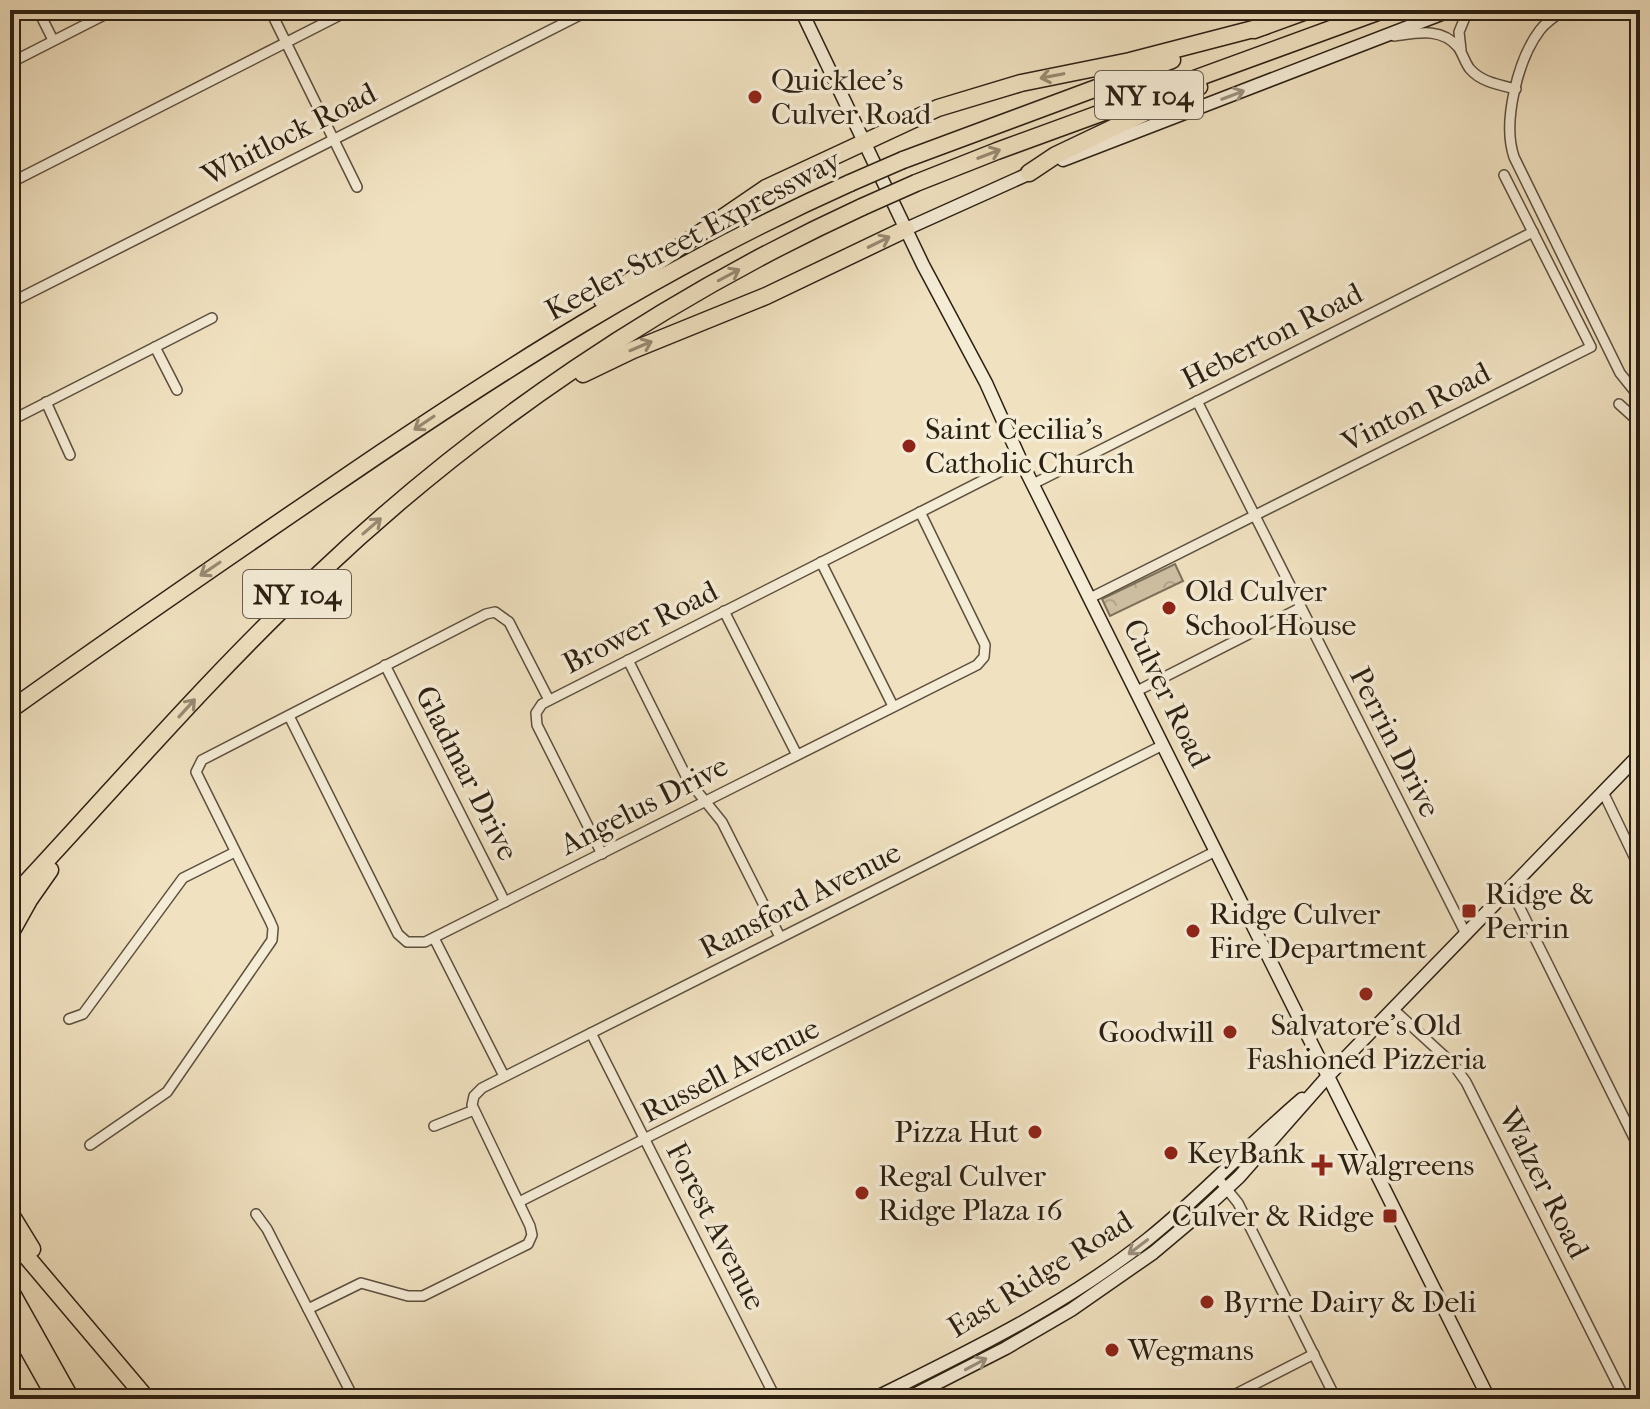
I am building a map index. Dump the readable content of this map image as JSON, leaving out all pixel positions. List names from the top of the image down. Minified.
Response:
{"streets":{"highway":["NY 104","Keeler Street Expressway"],"main road":["Culver Road","East Ridge Road"],"street":["Whitlock Road","Heberton Road","Vinton Road","Brower Road","Perrin Drive","Gladmar Drive","Angelus Drive","Ransford Avenue","Russell Avenue","Walzer Road","Forest Avenue"]},"crossings":[["NY 104","Keeler Street Expressway"],["Heberton Road","Vinton Road"],["Heberton Road","Culver Road"],["Heberton Road","Perrin Drive"],["Vinton Road","Culver Road"],["Vinton Road","Perrin Drive"],["Brower Road","Culver Road"],["Brower Road","Gladmar Drive"],["Brower Road","Angelus Drive"],["Culver Road","Ransford Avenue"],["Culver Road","Russell Avenue"],["Culver Road","East Ridge Road"],["Perrin Drive","East Ridge Road"],["Gladmar Drive","Angelus Drive"],["Ransford Avenue","Forest Avenue"],["Russell Avenue","Forest Avenue"],["Walzer Road","East Ridge Road"]],"places":{"other":["Quicklee's Culver Road","Saint Cecilia's Catholic Church","Old Culver School House","Ridge Culver Fire Department","Salvatore's Old Fashioned Pizzeria","Goodwill","Pizza Hut","KeyBank","Regal Culver Ridge Plaza 16","Byrne Dairy & Deli","Wegmans"],"transit":["Ridge & Perrin","Culver & Ridge"],"health":["Walgreens"]}}
